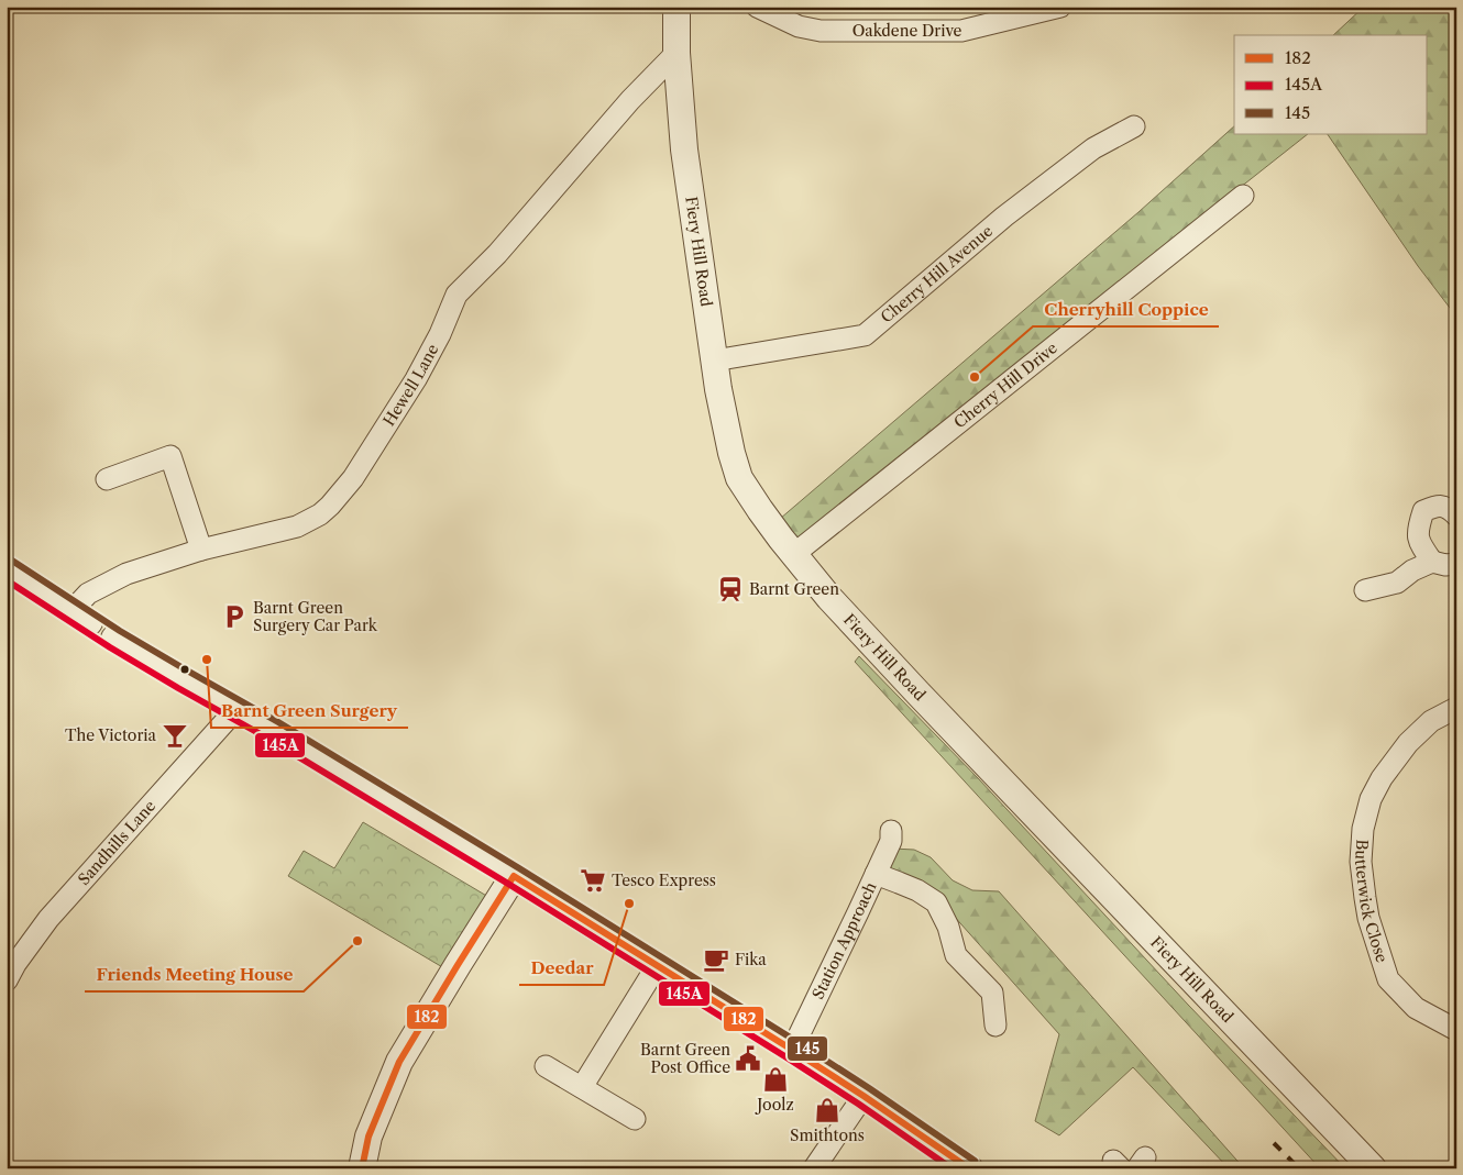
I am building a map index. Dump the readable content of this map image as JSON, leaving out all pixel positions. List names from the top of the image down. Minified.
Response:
{"streets":{"street":["Oakdene Drive","Fiery Hill Road","Cherry Hill Avenue","Hewell Lane","Cherry Hill Drive","Sandhills Lane","Butterwick Close","Station Approach"]},"crossings":[["Fiery Hill Road","Cherry Hill Avenue"],["Fiery Hill Road","Hewell Lane"],["Fiery Hill Road","Cherry Hill Drive"]],"places":{"other":["Cherryhill Coppice","Barnt Green Surgery","Deedar","Friends Meeting House"],"station":["Barnt Green"],"parking":["Barnt Green Surgery Car Park"],"bar":["The Victoria"],"supermarket":["Tesco Express"],"cafe":["Fika"],"public building":["Barnt Green Post Office"],"shop":["Joolz","Smithtons"]},"lines":["transit line 145","transit line 145A","transit line 182"],"legend":["182","145A","145"]}
